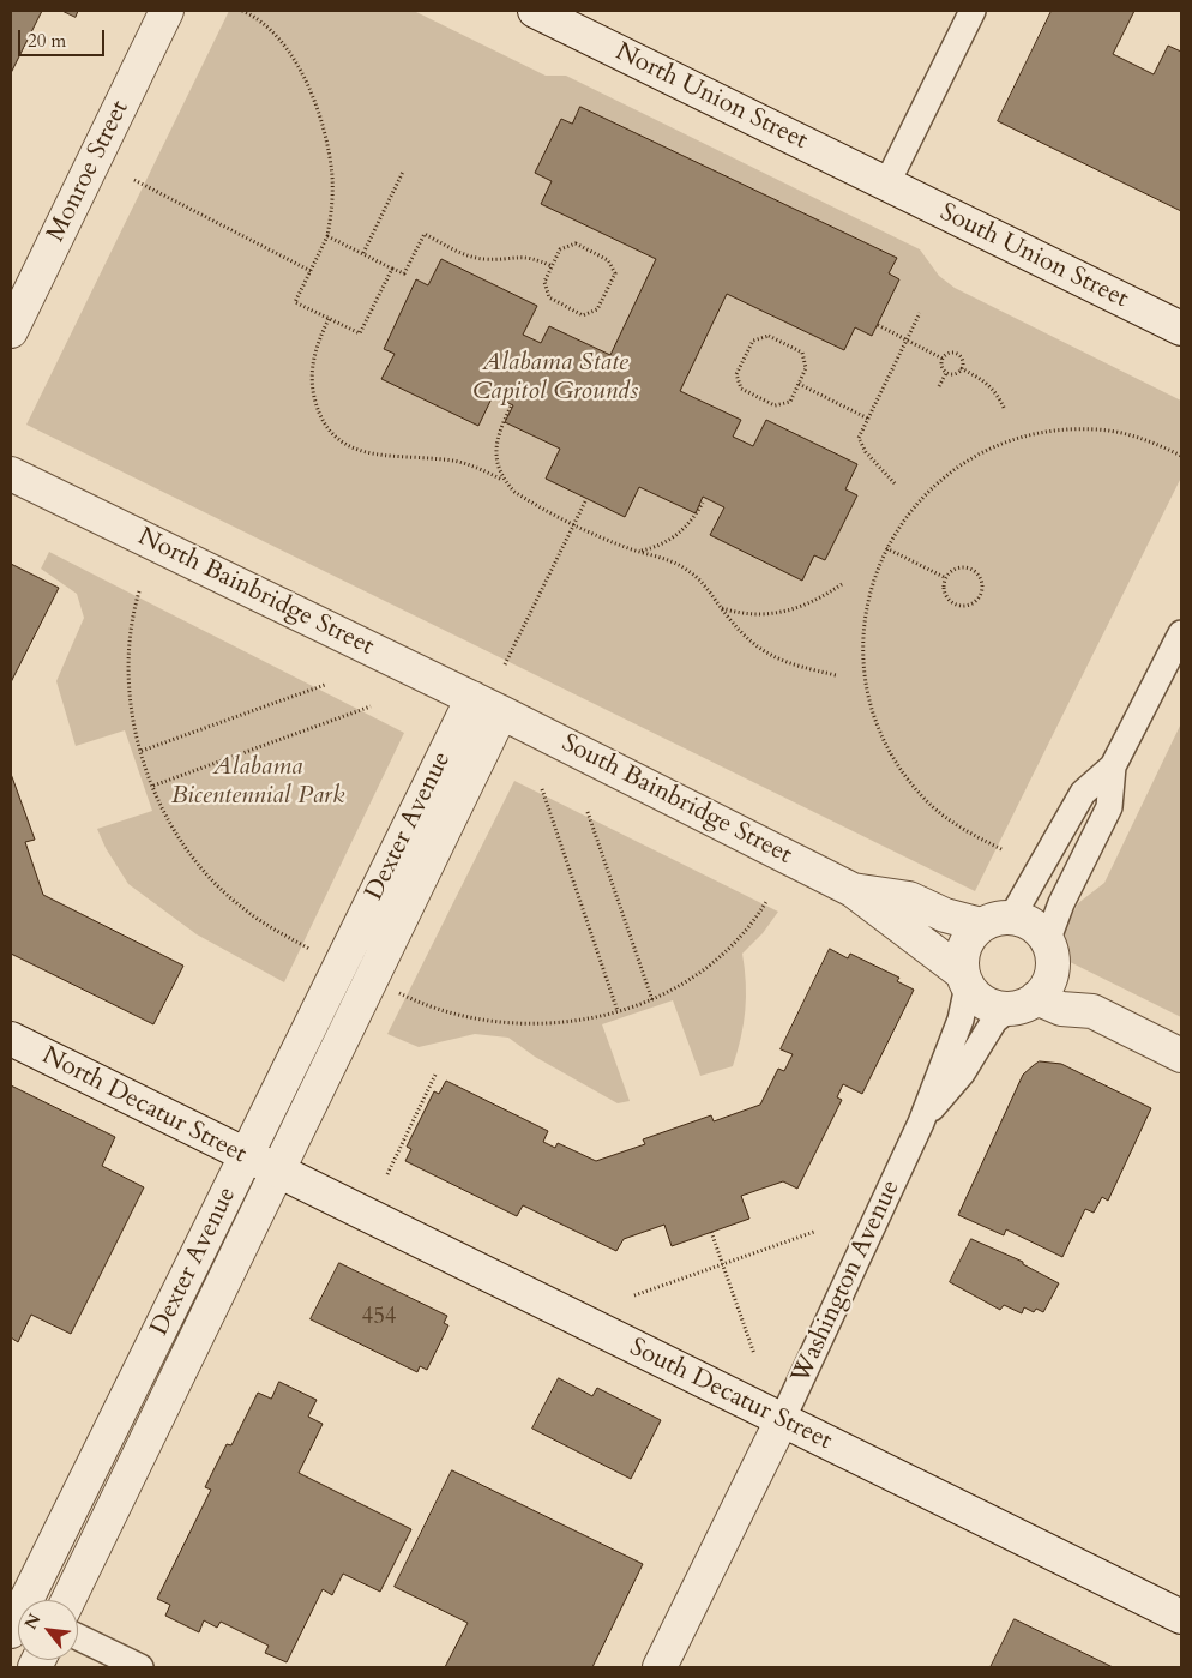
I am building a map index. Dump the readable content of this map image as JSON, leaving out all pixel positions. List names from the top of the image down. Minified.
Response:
{"streets":{"street":["North Union Street","Monroe Street","South Union Street","North Bainbridge Street","South Bainbridge Street","Dexter Avenue","North Decatur Street","Washington Avenue","South Decatur Street"]},"crossings":[["North Union Street","South Union Street"],["North Bainbridge Street","South Bainbridge Street"],["North Bainbridge Street","Dexter Avenue"],["South Bainbridge Street","Dexter Avenue"],["South Bainbridge Street","Washington Avenue"],["Dexter Avenue","North Decatur Street"],["Dexter Avenue","South Decatur Street"],["North Decatur Street","South Decatur Street"],["Washington Avenue","South Decatur Street"]],"parks":["Alabama State Capitol Grounds","Alabama Bicentennial Park"],"house_numbers":["454"],"scale_bar":"20 m","north":"top left"}
